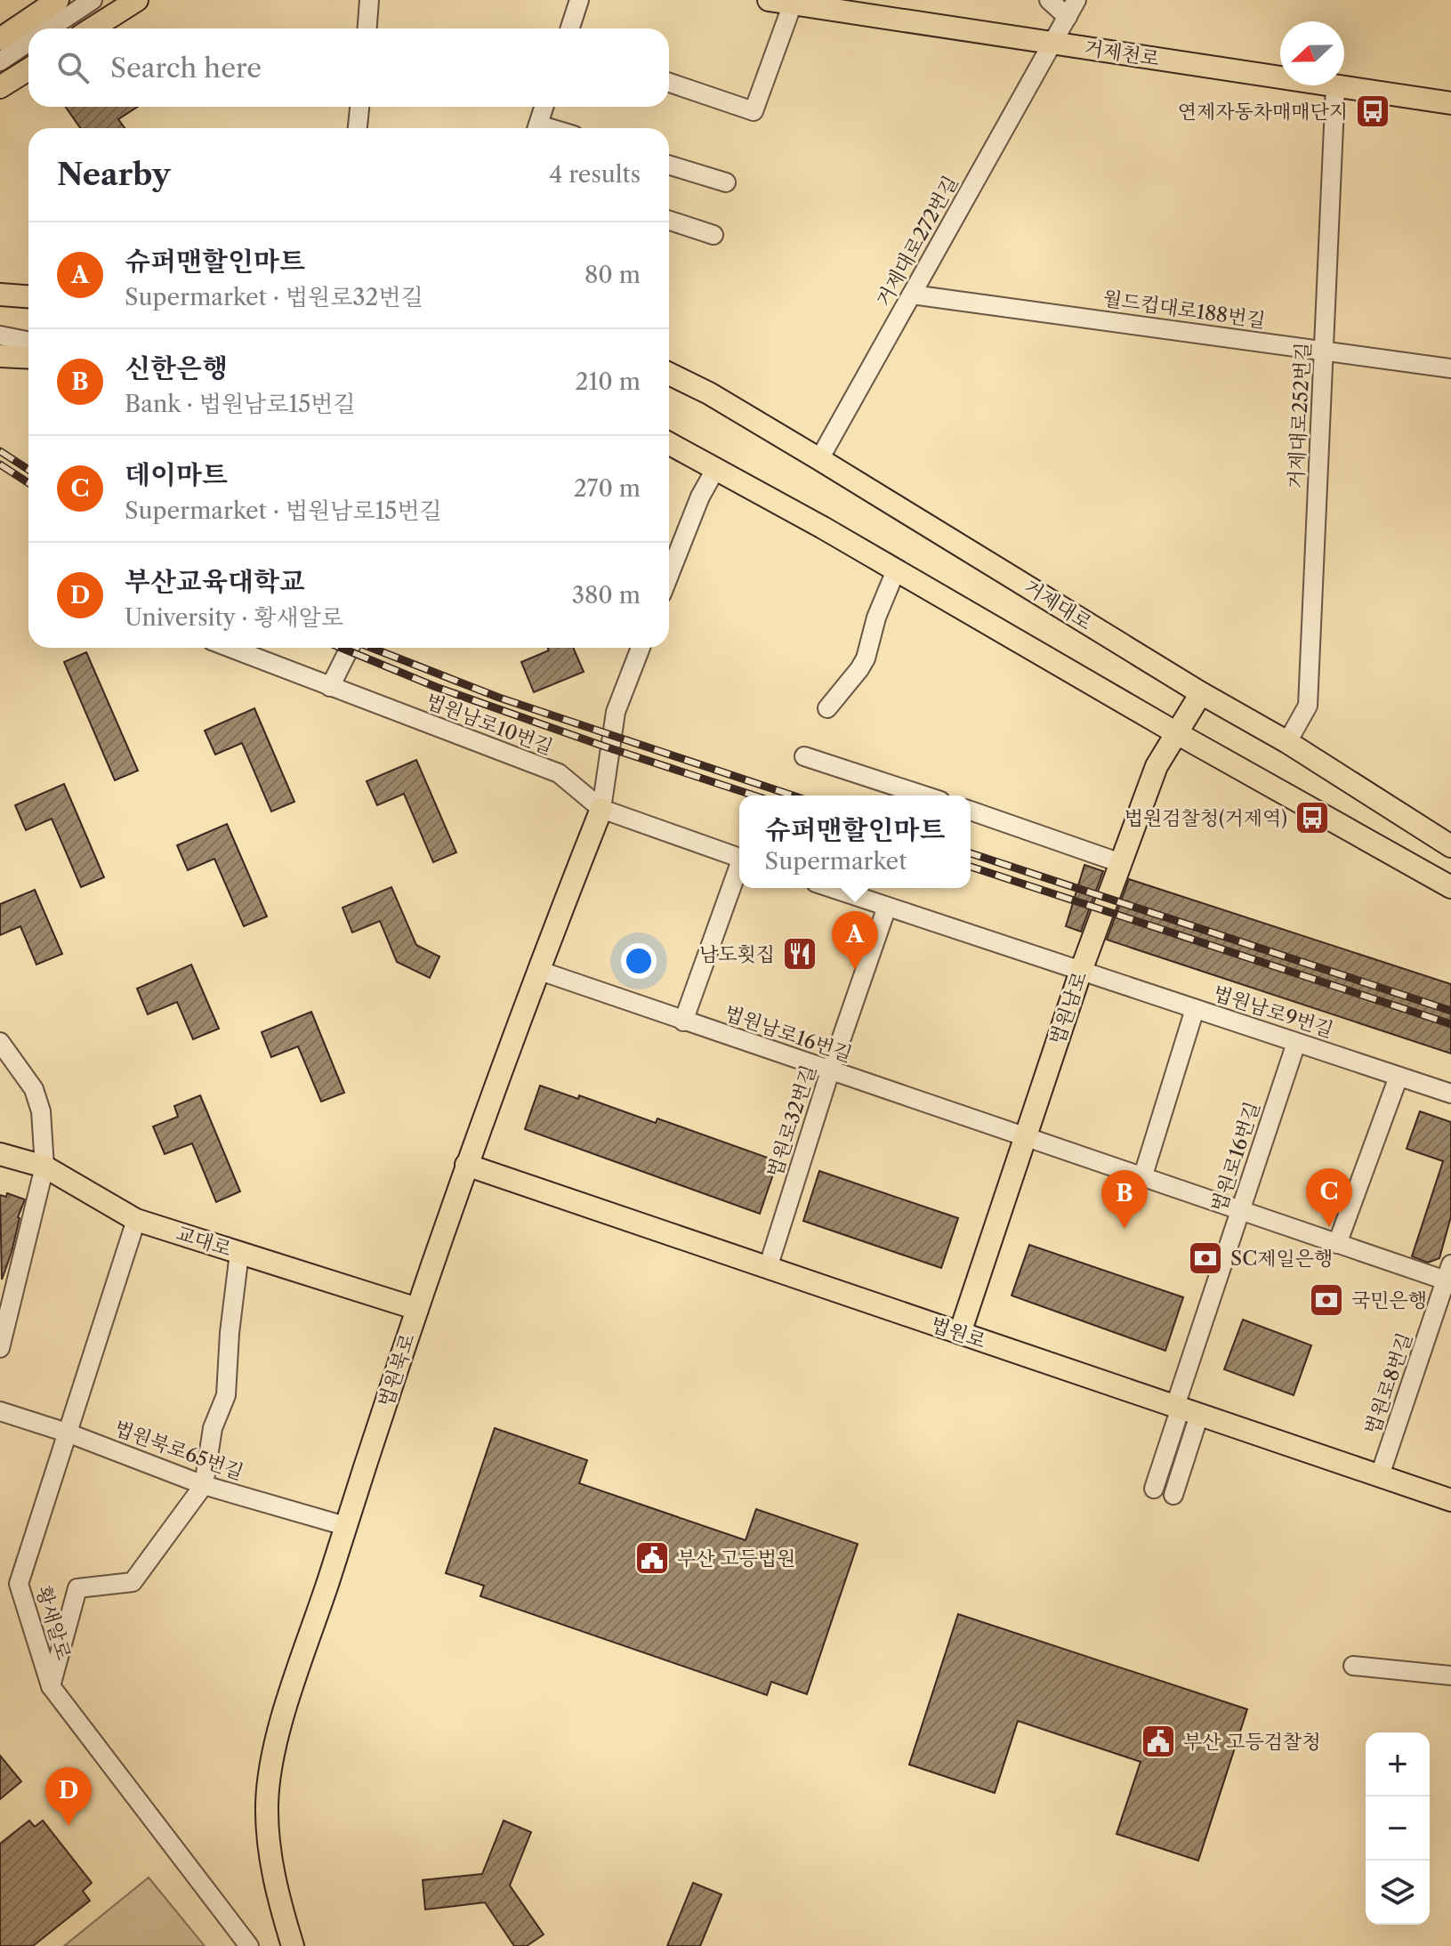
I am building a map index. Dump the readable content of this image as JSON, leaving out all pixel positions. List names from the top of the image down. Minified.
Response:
{"streets":{"main road":["거제천로","거제대로","법원남로","교대로","법원로","법원북로"],"street":["거제대로272번길","월드컵대로188번길","거제대로252번길","법원남로10번길","법원남로9번길","법원남로16번길","법원로32번길","법원로16번길","법원로8번길","법원북로65번길","황새알로"]},"crossings":[["거제천로","거제대로272번길"],["거제천로","거제대로252번길"],["거제대로272번길","월드컵대로188번길"],["거제대로272번길","거제대로"],["월드컵대로188번길","거제대로252번길"],["거제대로252번길","거제대로"],["거제대로","법원남로"],["법원남로10번길","법원북로"],["법원남로","법원남로9번길"],["법원남로","법원남로16번길"],["법원남로","법원로"],["법원남로9번길","법원로16번길"],["법원남로16번길","법원로32번길"],["법원남로16번길","법원로16번길"],["법원남로16번길","법원북로"],["법원남로16번길","법원로8번길"],["법원로32번길","법원로"],["법원로16번길","법원로"],["교대로","법원북로"],["교대로","황새알로"],["법원로","법원북로"],["법원로","법원로8번길"],["법원북로","법원북로65번길"],["법원북로65번길","황새알로"]],"places":{"bus stop":["연제자동차매매단지","법원검찰청(거제역)"],"restaurant":["남도횟집"],"bank":["SC제일은행","국민은행"],"public building":["부산 고등법원","부산 고등검찰청"]},"north":"left","page":{"search":"Search here","heading":["Nearby","4 results"],"list":[{"mark":"A","name":"슈퍼맨할인마트","note":"Supermarket · 법원로32번길","value":"80 m"},{"mark":"B","name":"신한은행","note":"Bank · 법원남로15번길","value":"210 m"},{"mark":"C","name":"데이마트","note":"Supermarket · 법원남로15번길","value":"270 m"},{"mark":"D","name":"부산교육대학교","note":"University · 황새알로","value":"380 m"}],"popup":["슈퍼맨할인마트","Supermarket"],"pins":["A","C","B","D"],"map_buttons":["+","−"]}}
